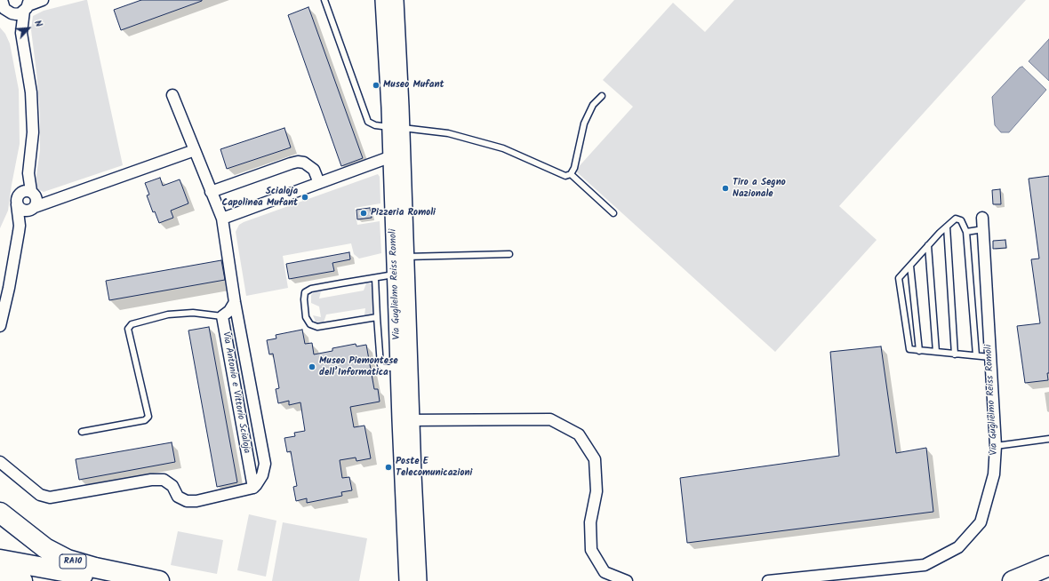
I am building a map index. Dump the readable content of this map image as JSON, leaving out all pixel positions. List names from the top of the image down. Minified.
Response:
{"streets":{"highway":["RA10"],"main road":["Via Guglielmo Reiss Romoli"],"street":["Via Antonio e Vittorio Scialoja"]},"places":["Museo Mufant","Tiro a Segno Nazionale","Scialoja Capolinea Mufant","Pizzeria Romoli","Museo Piemontese dell’Informatica","Poste E Telecomunicazioni"],"north":"top right"}
